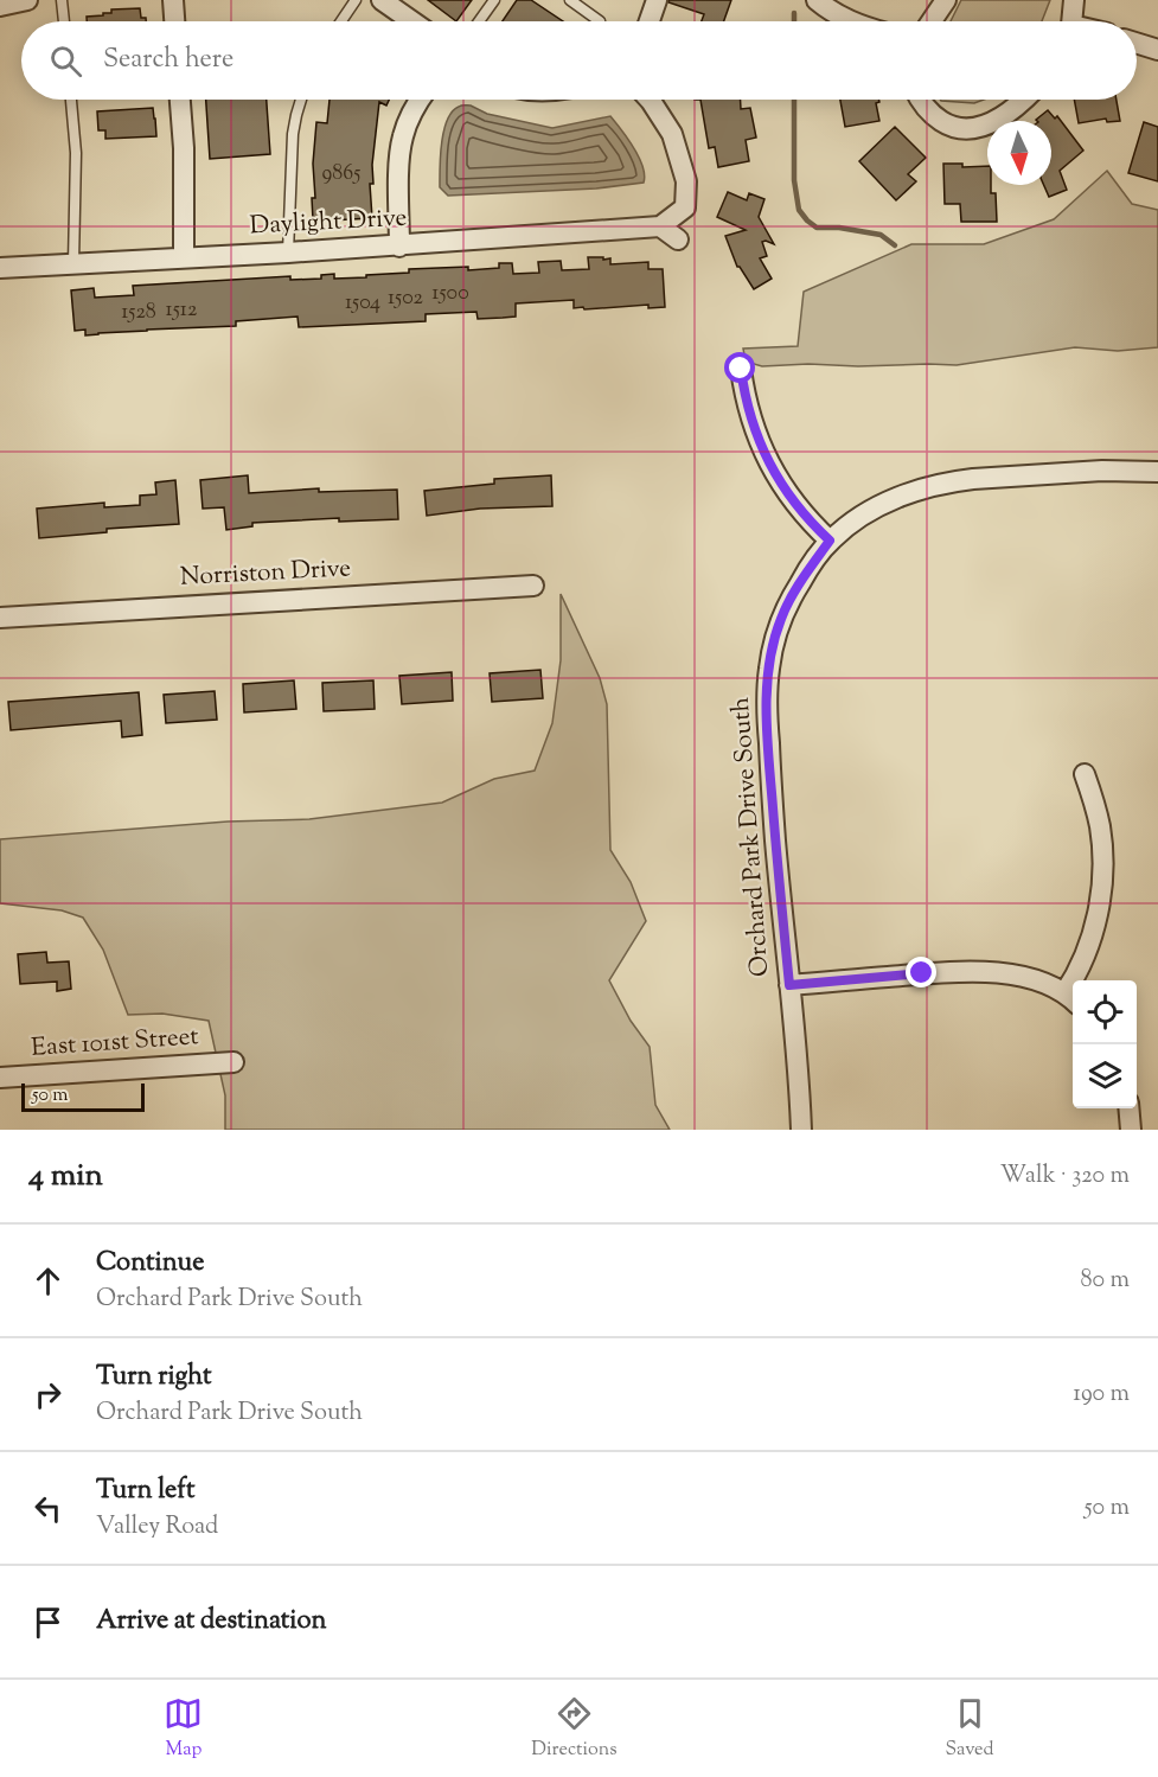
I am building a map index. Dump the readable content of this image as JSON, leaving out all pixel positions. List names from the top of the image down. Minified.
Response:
{"streets":{"street":["Daylight Drive","Norriston Drive","Orchard Park Drive South","East 101st Street"]},"house_numbers":["9865","1500","1502","1504","1512","1528"],"scale_bar":"50 m","north":"bottom","page":{"search":"Search here","scale":"50 m","heading":["4 min","Walk · 320 m"],"list":[["Continue","Orchard Park Drive South","80 m"],["Turn right","Orchard Park Drive South","190 m"],["Turn left","Valley Road","50 m"],"Arrive at destination"],"nav":["Map","Directions","Saved"]}}
